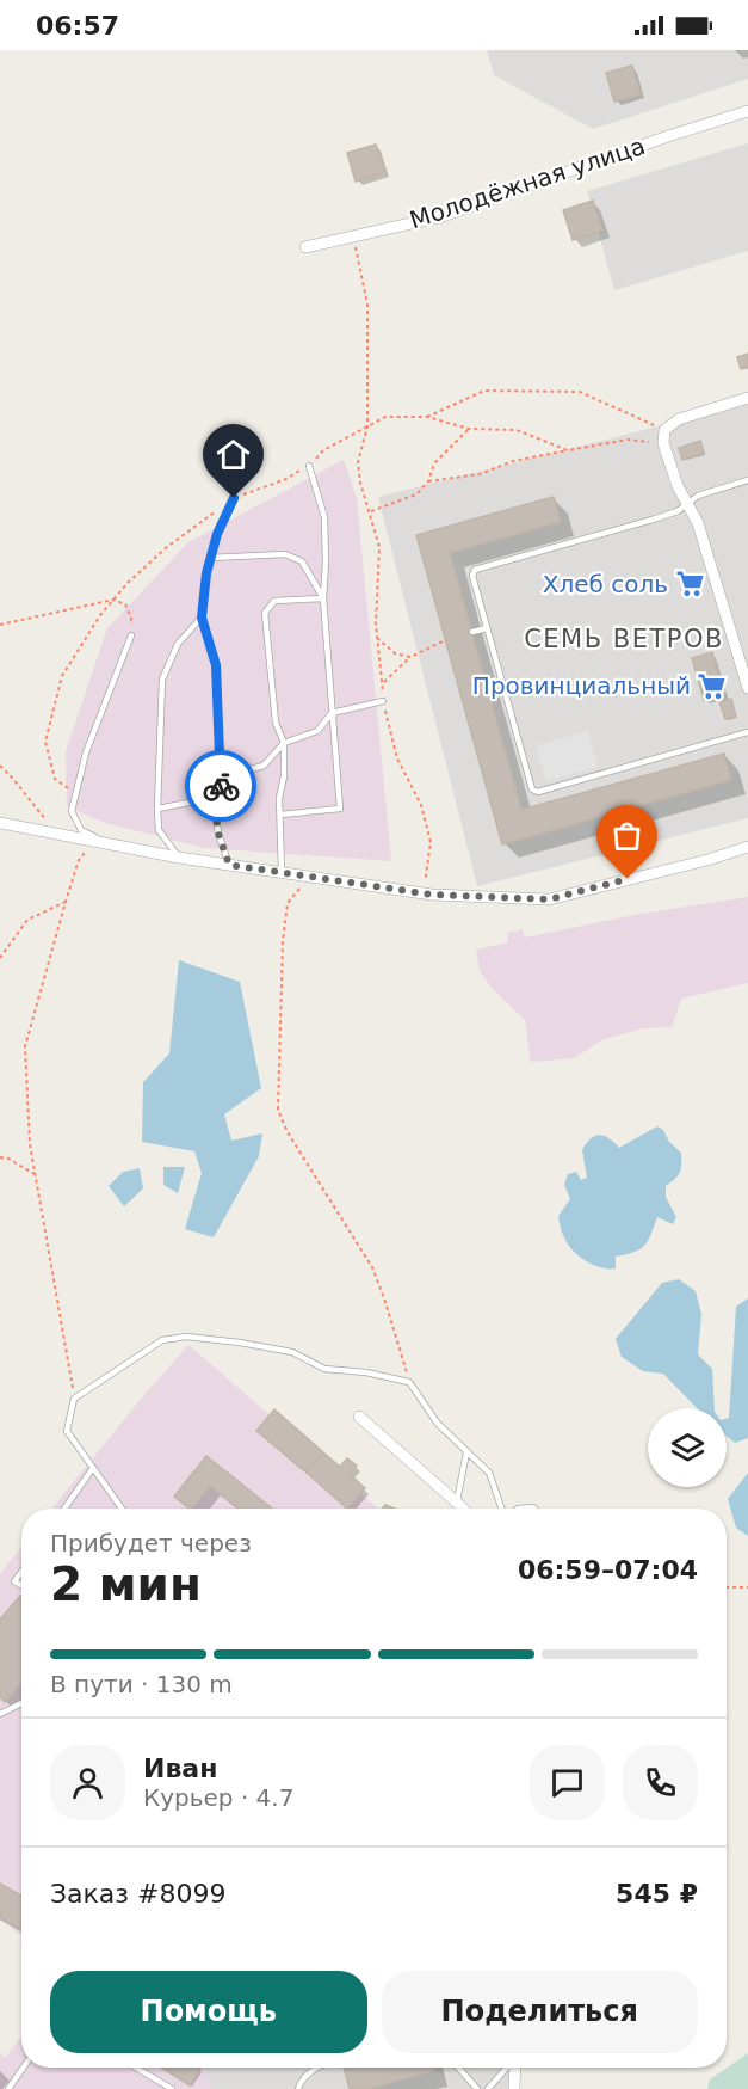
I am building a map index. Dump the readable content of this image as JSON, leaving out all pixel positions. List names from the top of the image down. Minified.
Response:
{"streets":{"street":["Молодёжная улица"]},"districts":["СЕМЬ ВЕТРОВ"],"places":{"supermarket":["Хлеб соль","Провинциальный"]},"page":{"status":"06:57","heading":["2 мин","Прибудет через","06:59–07:04"],"panel":["Иван","Курьер · 4.7","Заказ #8099","545 ₽"],"bar":"В пути · 130 m","buttons":["Помощь","Поделиться"]}}
